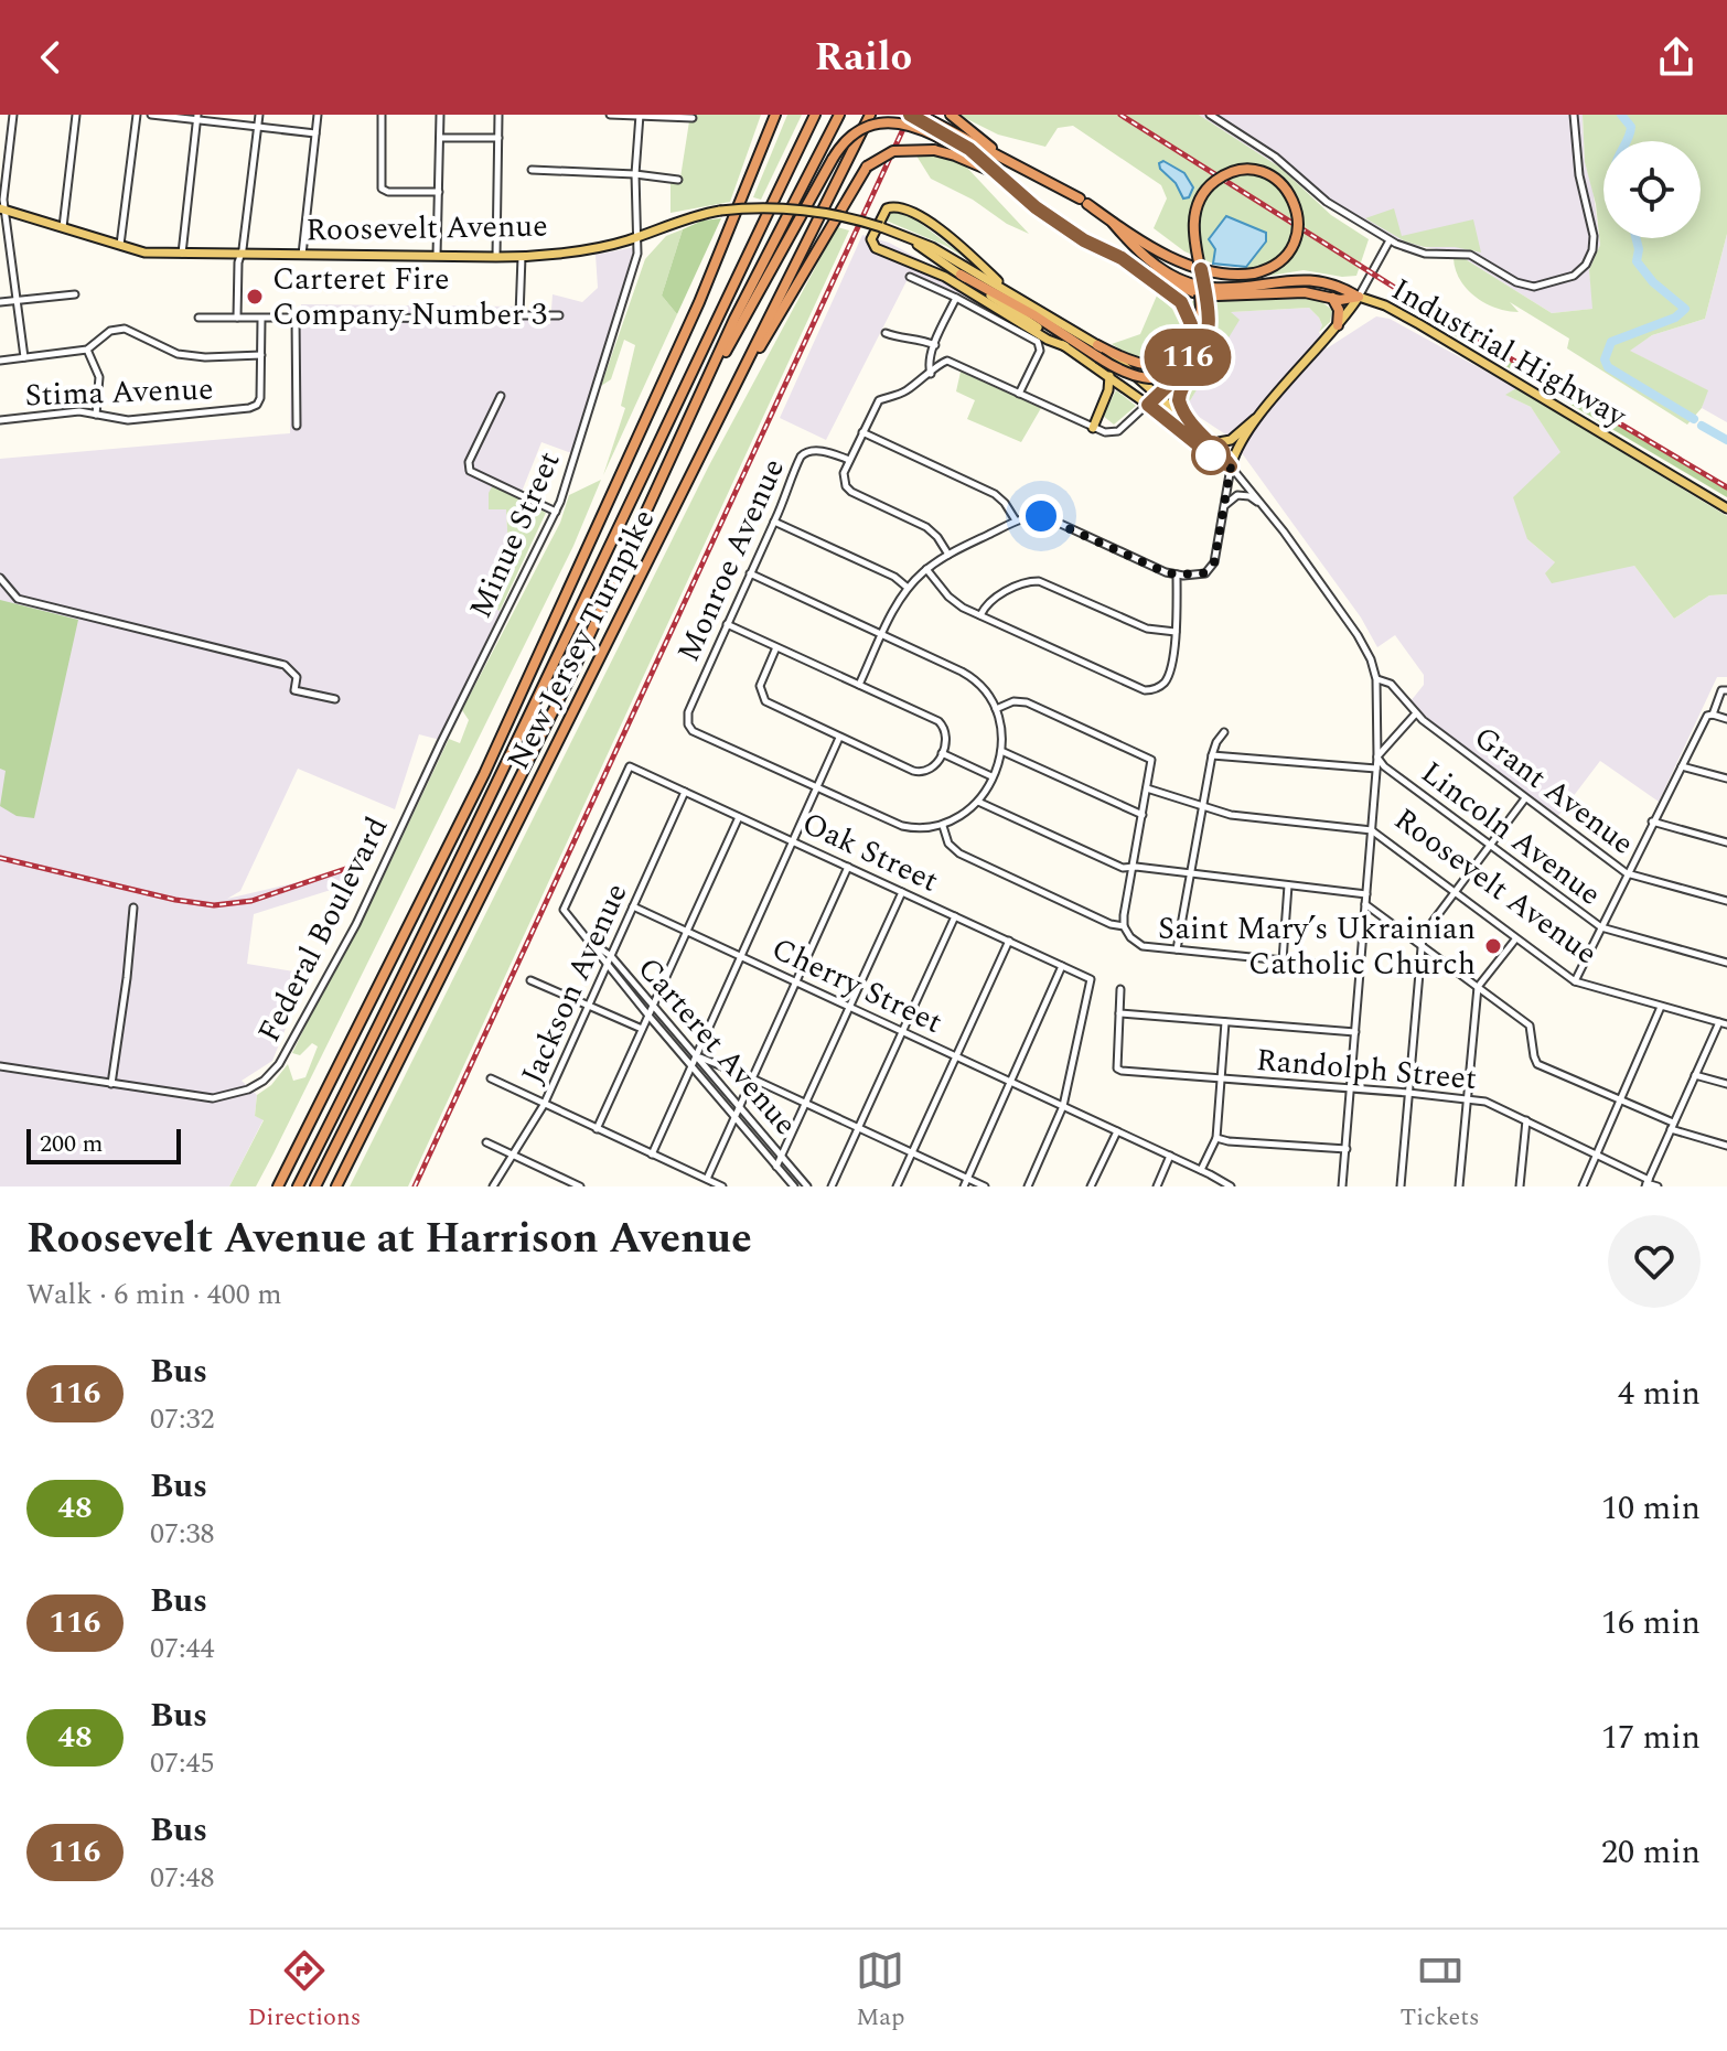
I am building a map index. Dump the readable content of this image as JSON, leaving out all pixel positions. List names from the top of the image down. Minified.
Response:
{"streets":{"highway":["New Jersey Turnpike"],"main road":["Roosevelt Avenue","Industrial Highway"],"street":["Stima Avenue","Minue Street","Monroe Avenue","Grant Avenue","Lincoln Avenue","Oak Street","Federal Boulevard","Jackson Avenue","Cherry Street","Carteret Avenue","Randolph Street"]},"crossings":[["Roosevelt Avenue","Industrial Highway"],["Roosevelt Avenue","Minue Street"],["Roosevelt Avenue","Grant Avenue"],["Roosevelt Avenue","Lincoln Avenue"],["Minue Street","Federal Boulevard"],["Oak Street","Jackson Avenue"],["Oak Street","Cherry Street"],["Oak Street","Carteret Avenue"],["Jackson Avenue","Cherry Street"],["Jackson Avenue","Carteret Avenue"]],"places":["Carteret Fire Company Number 3","Saint Mary’s Ukrainian Catholic Church"],"lines":["bus line 116"],"scale_bar":"200 m","page":{"header":"Railo","on_map":"116","scale":"200 m","heading":["Roosevelt Avenue at Harrison Avenue","Walk · 6 min · 400 m"],"list":[{"mark":"116","name":"Bus","note":"07:32","value":"4 min"},{"mark":"48","name":"Bus","note":"07:38","value":"10 min"},{"mark":"116","name":"Bus","note":"07:44","value":"16 min"},{"mark":"48","name":"Bus","note":"07:45","value":"17 min"},{"mark":"116","name":"Bus","note":"07:48","value":"20 min"}],"tabs":["Directions","Map","Tickets"]}}
